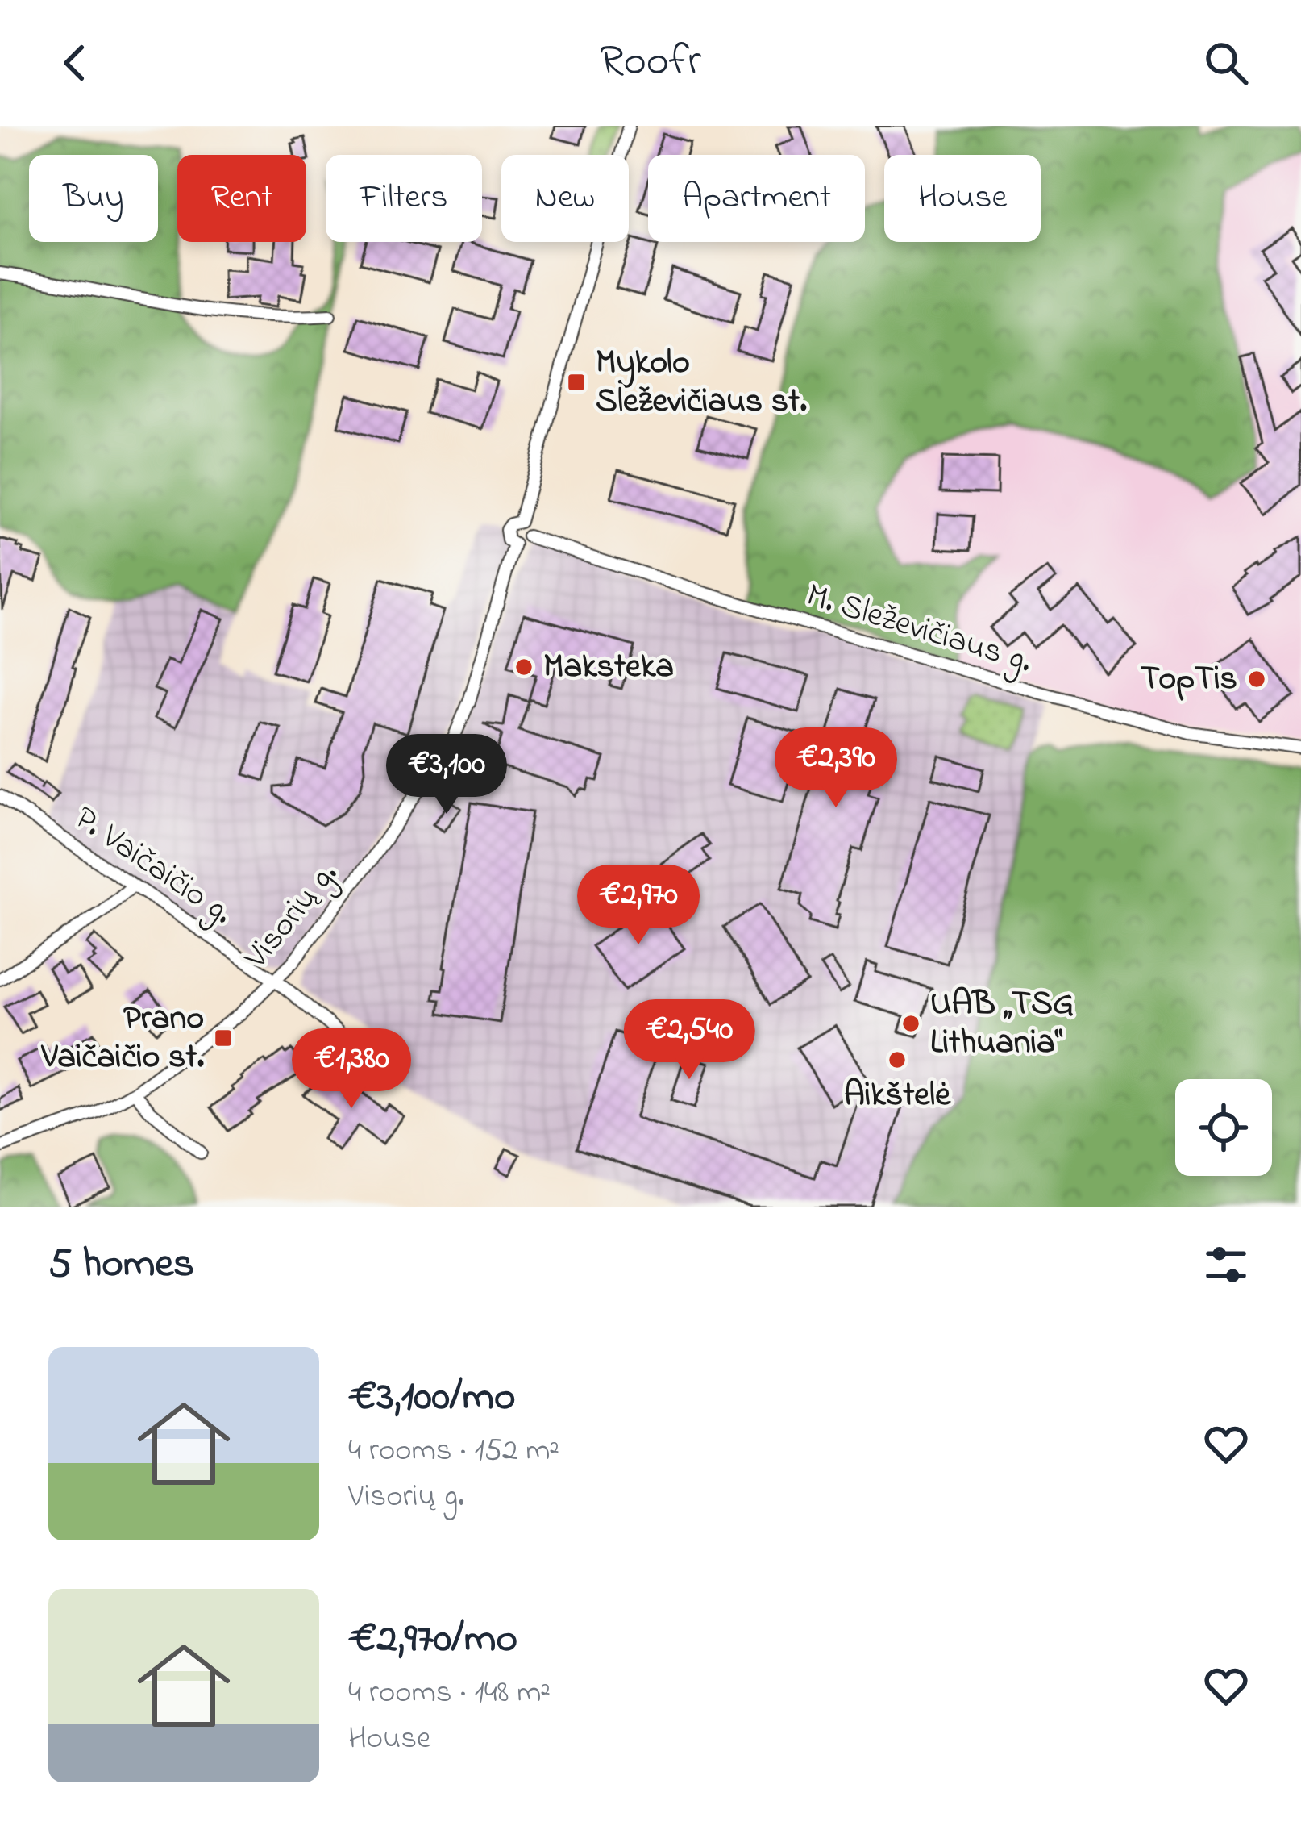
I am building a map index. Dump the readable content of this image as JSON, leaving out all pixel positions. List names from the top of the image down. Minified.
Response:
{"streets":{"street":["M. Sleževičiaus g.","P. Vaičaičio g.","Visorių g."]},"crossings":[["M. Sleževičiaus g.","Visorių g."],["P. Vaičaičio g.","Visorių g."]],"places":{"transit":["Mykolo Sleževičiaus st.","Prano Vaičaičio st."],"other":["Maksteka","TopTis","UAB „TSG Lithuania“","Aikštelė"]},"page":{"header":"Roofr","chip":["Buy","Rent","Filters","New","Apartment","House"],"price":["€2,390","€3,100","€2,970","€2,540","€1,380"],"heading":"5 homes","list":[{"name":"€3,100/mo","note":"4 rooms · 152 m² · Visorių g."},{"name":"€2,970/mo","note":"4 rooms · 148 m² · House"}]}}
